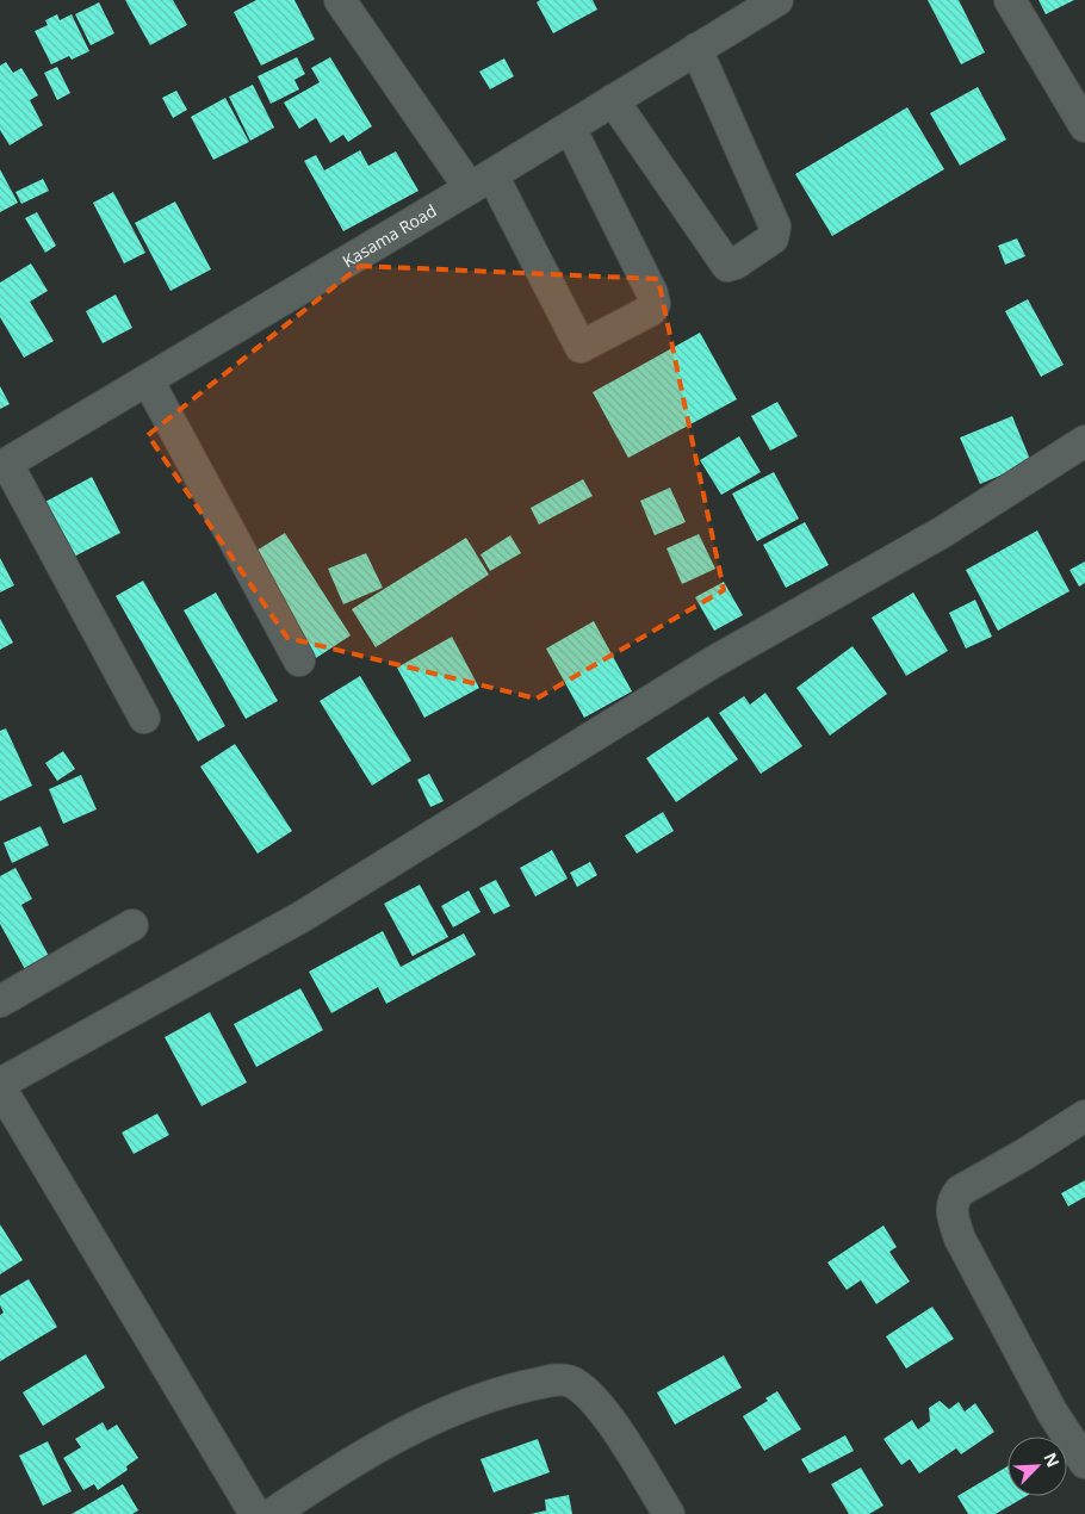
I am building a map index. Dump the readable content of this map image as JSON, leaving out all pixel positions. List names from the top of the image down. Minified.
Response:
{"streets":{"street":["Kasama Road"]},"north":"top right"}
